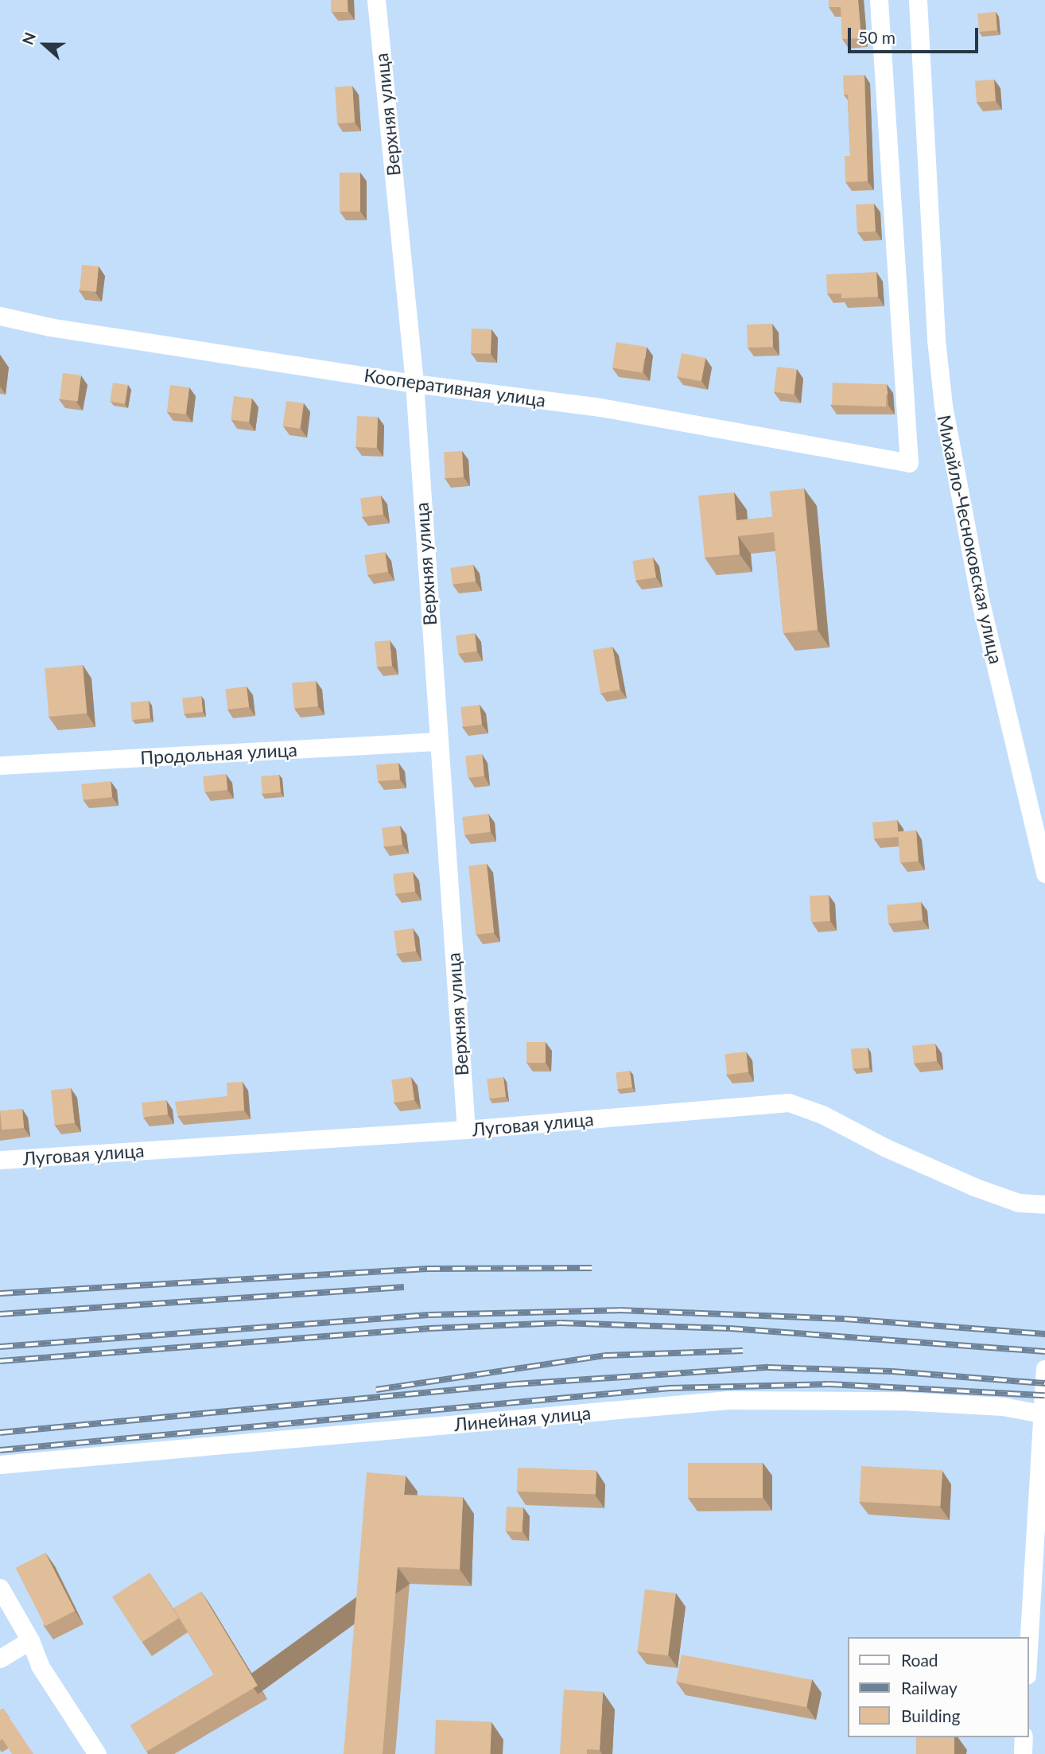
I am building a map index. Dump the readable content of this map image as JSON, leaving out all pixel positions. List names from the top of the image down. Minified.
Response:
{"streets":{"street":["Верхняя улица","Кооперативная улица","Михайло-Чесноковская улица","Продольная улица","Луговая улица","Линейная улица"]},"crossings":[["Верхняя улица","Кооперативная улица"],["Верхняя улица","Продольная улица"],["Верхняя улица","Луговая улица"]],"legend":["Road","Railway","Building"],"scale_bar":"50 m","north":"left"}
